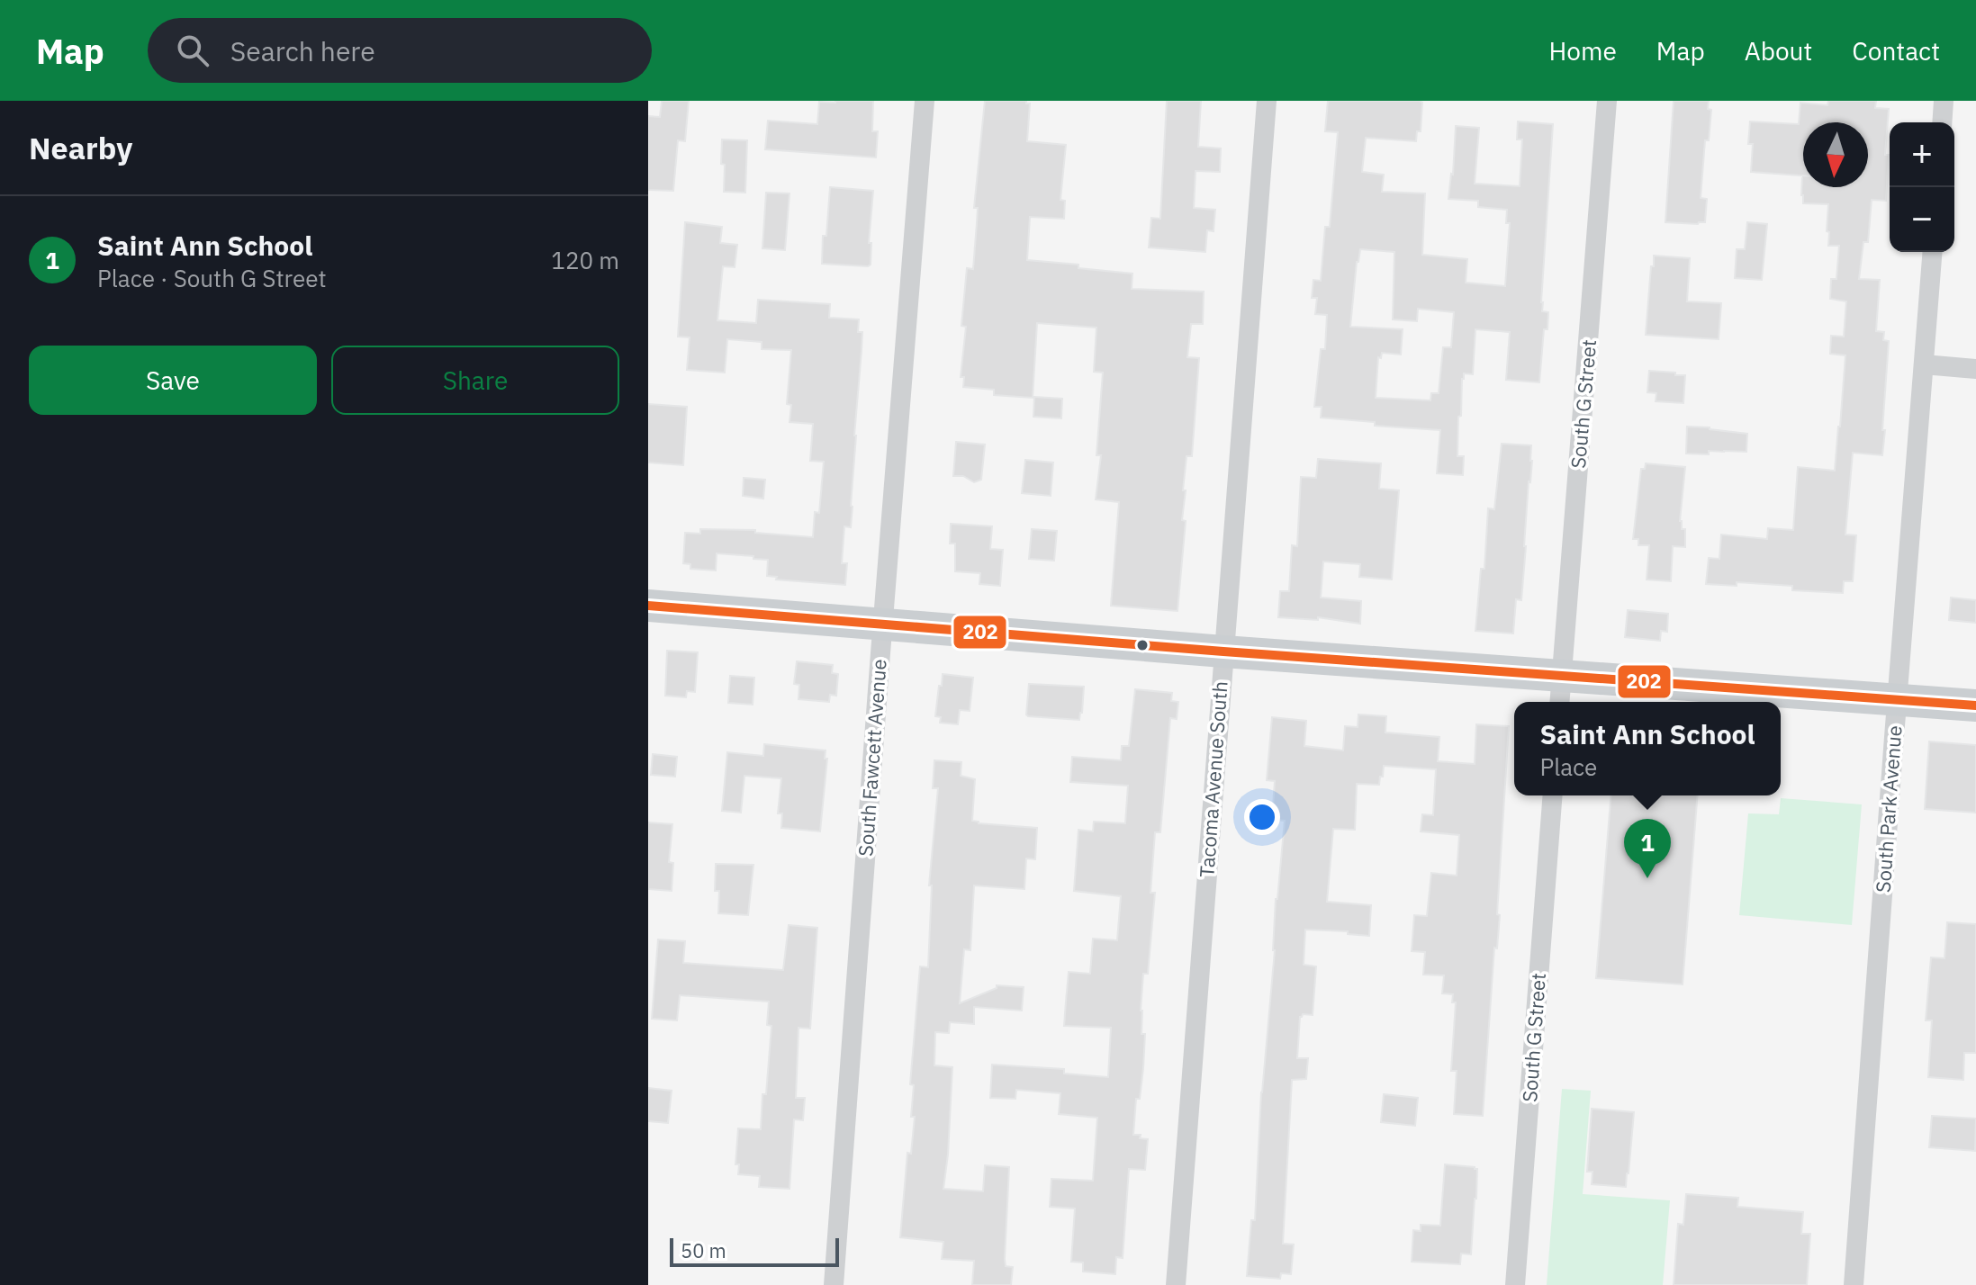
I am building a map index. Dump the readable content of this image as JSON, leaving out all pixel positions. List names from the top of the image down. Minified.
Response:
{"streets":{"street":["South G Street","South Fawcett Avenue","Tacoma Avenue South","South Park Avenue"]},"lines":["transit line 202"],"scale_bar":"50 m","north":"bottom","page":{"header":"Map","search":"Search here","nav":["Home","Map","About","Contact"],"heading":"Nearby","map_buttons":["+","−"],"list":[{"mark":"1","name":"Saint Ann School","note":"Place · South G Street","value":"120 m"}],"buttons":["Save","Share"],"popup":["Saint Ann School","Place"],"pins":"1","scale":"50 m"}}
